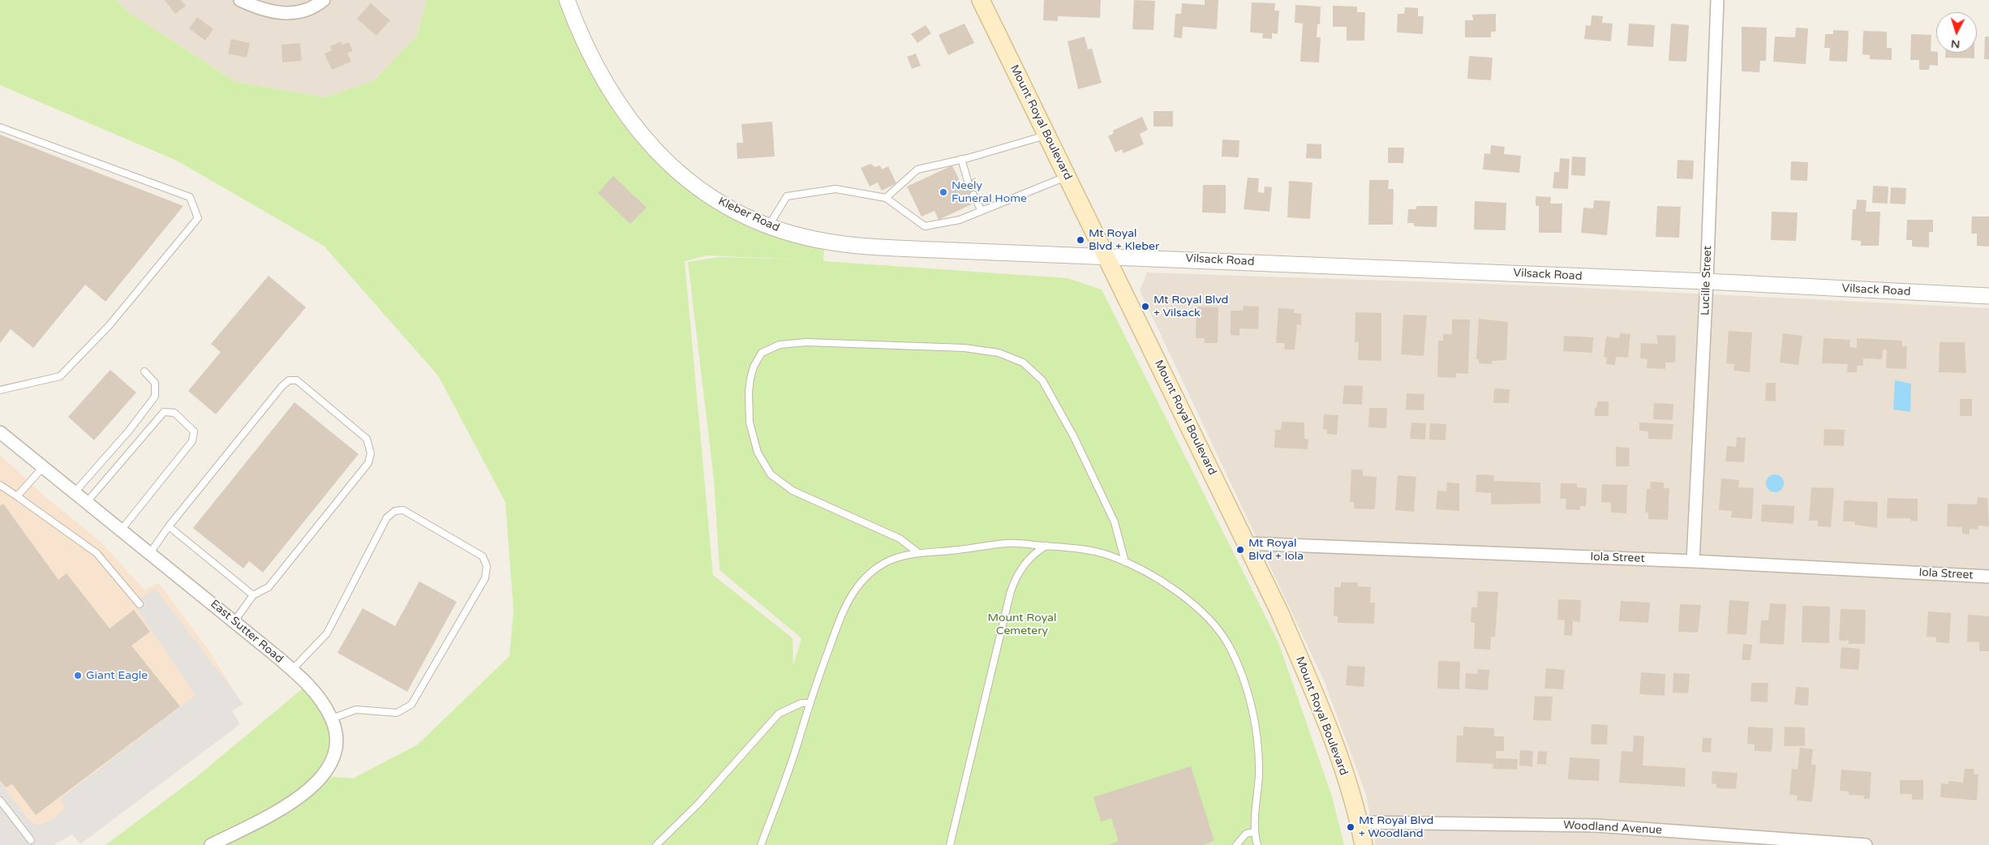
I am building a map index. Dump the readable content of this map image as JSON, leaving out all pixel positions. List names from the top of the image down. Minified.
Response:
{"streets":{"main road":["Mount Royal Boulevard"],"street":["Kleber Road","Vilsack Road","Lucille Street","Iola Street","East Sutter Road","Woodland Avenue"]},"crossings":[["Mount Royal Boulevard","Kleber Road"],["Mount Royal Boulevard","Vilsack Road"],["Mount Royal Boulevard","Iola Street"],["Mount Royal Boulevard","Woodland Avenue"],["Kleber Road","Vilsack Road"],["Vilsack Road","Lucille Street"],["Lucille Street","Iola Street"]],"parks":["Mount Royal Cemetery"],"places":["Neely Funeral Home","Mt Royal Blvd + Kleber","Mt Royal Blvd + Vilsack","Mt Royal Blvd + Iola","Giant Eagle","Mt Royal Blvd + Woodland"],"north":"bottom"}
